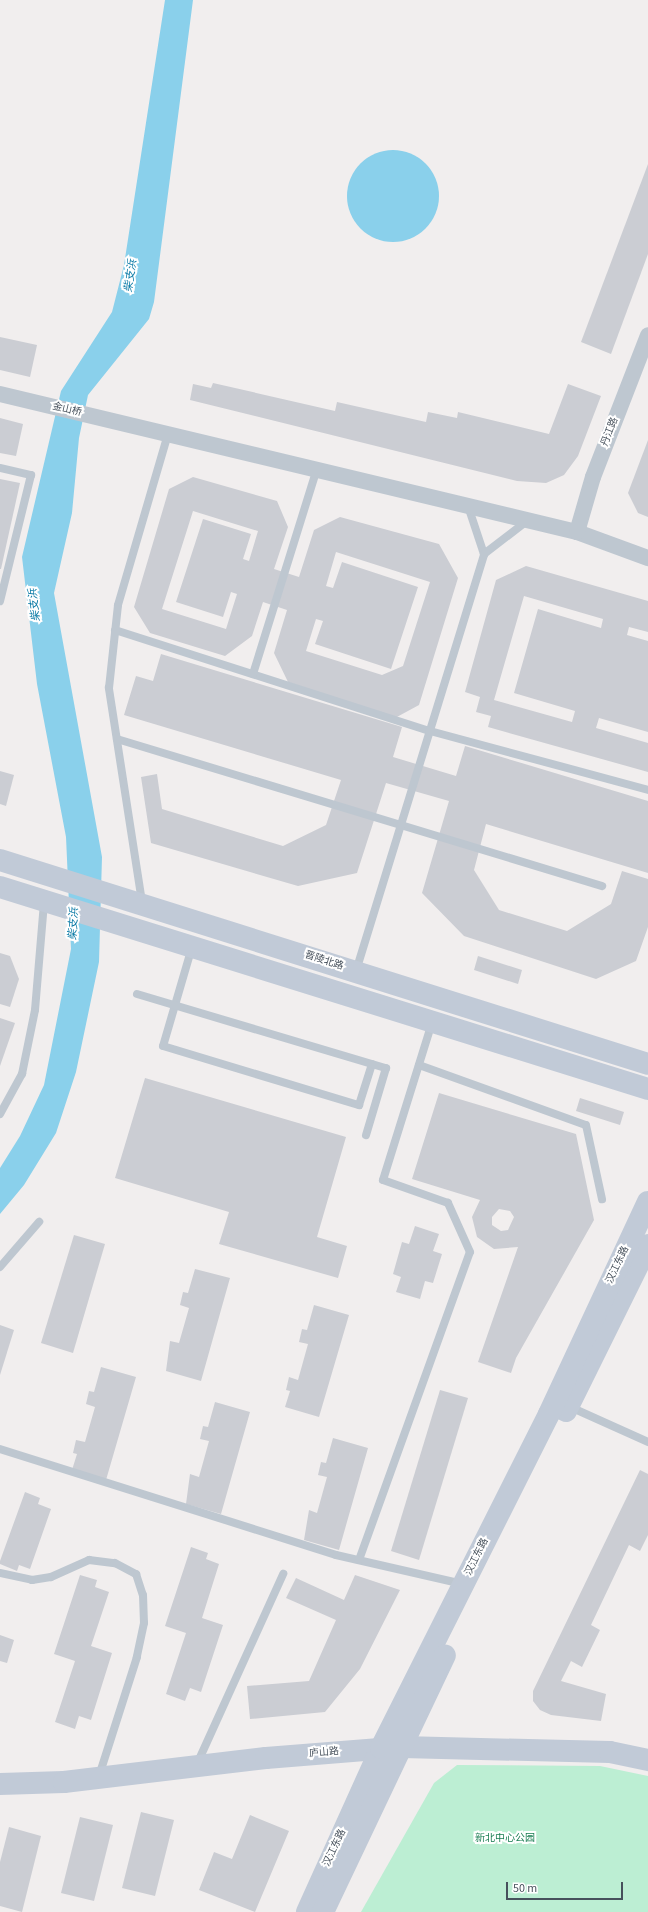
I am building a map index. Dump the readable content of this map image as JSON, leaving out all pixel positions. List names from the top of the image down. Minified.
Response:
{"streets":{"main road":["晋陵北路","汉江东路","庐山路"],"street":["金山桥","丹江路"]},"crossings":[["金山桥","丹江路"],["汉江东路","庐山路"]],"water":["柴支浜"],"parks":["新北中心公园"],"scale_bar":"50 m"}
